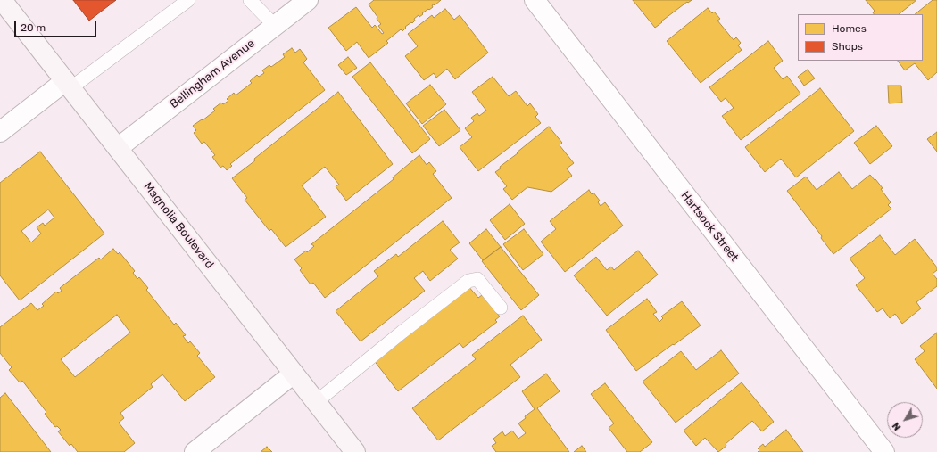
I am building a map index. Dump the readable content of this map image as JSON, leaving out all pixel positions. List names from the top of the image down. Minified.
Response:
{"streets":{"main road":["Magnolia Boulevard"],"street":["Bellingham Avenue","Hartsook Street"]},"crossings":[["Bellingham Avenue","Magnolia Boulevard"]],"legend":["Homes","Shops"],"scale_bar":"20 m","north":"bottom left"}
